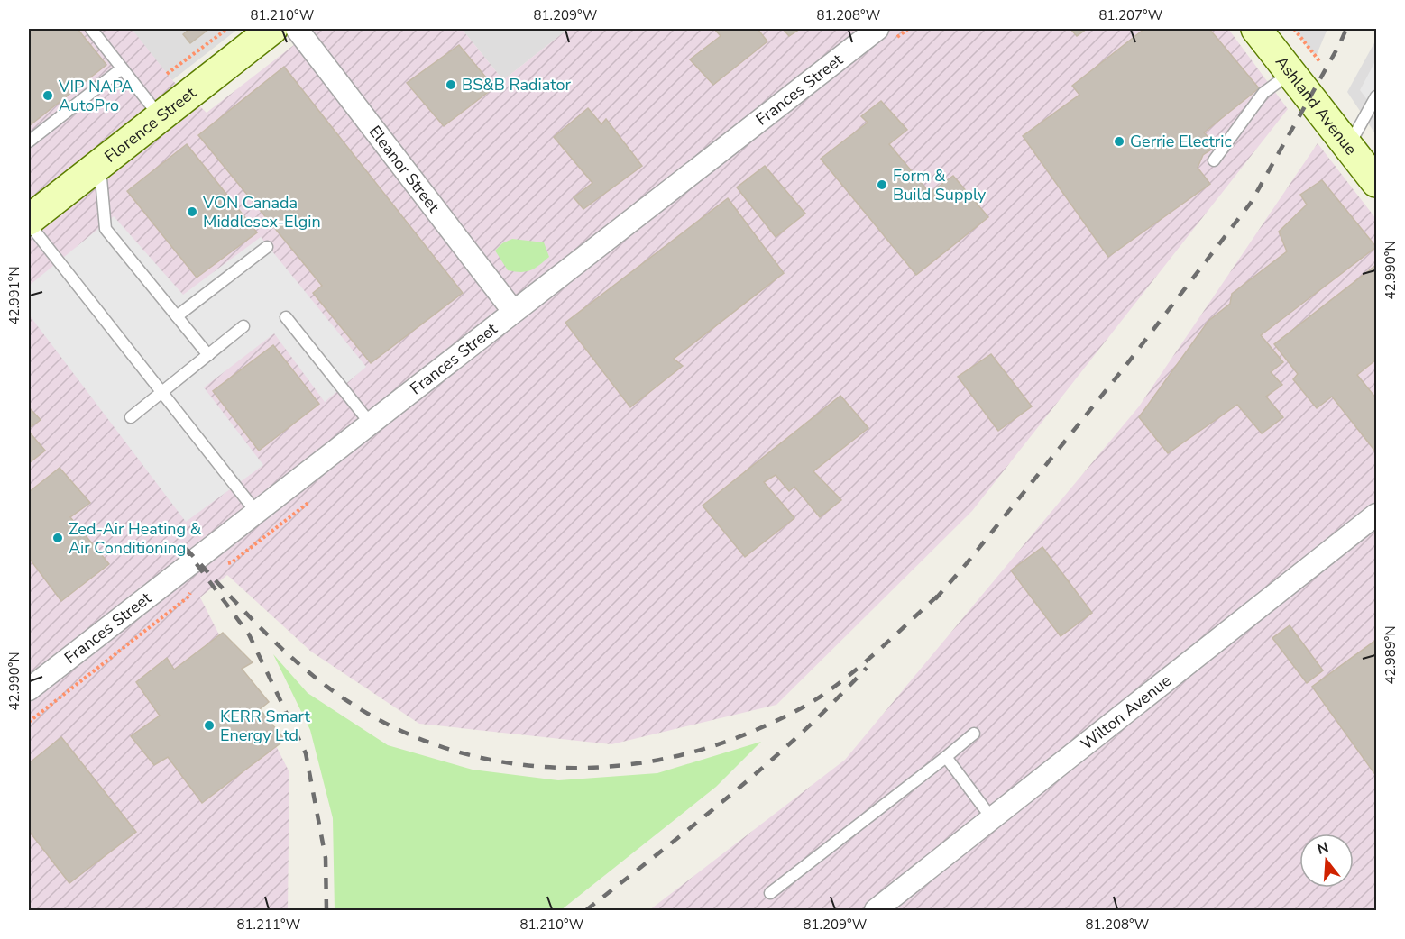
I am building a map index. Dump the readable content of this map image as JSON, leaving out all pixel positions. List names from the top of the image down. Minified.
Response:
{"streets":{"main road":["Ashland Avenue","Florence Street"],"street":["Frances Street","Eleanor Street","Wilton Avenue"]},"crossings":[["Frances Street","Eleanor Street"]],"places":["BS&B Radiator","VIP NAPA AutoPro","Gerrie Electric","Form & Build Supply","VON Canada Middlesex-Elgin","Zed-Air Heating & Air Conditioning","KERR Smart Energy Ltd"],"north":"top","coordinates":["81.210°W","81.209°W","81.208°W","81.207°W","42.990°N","42.991°N","42.989°N","81.211°W"]}
